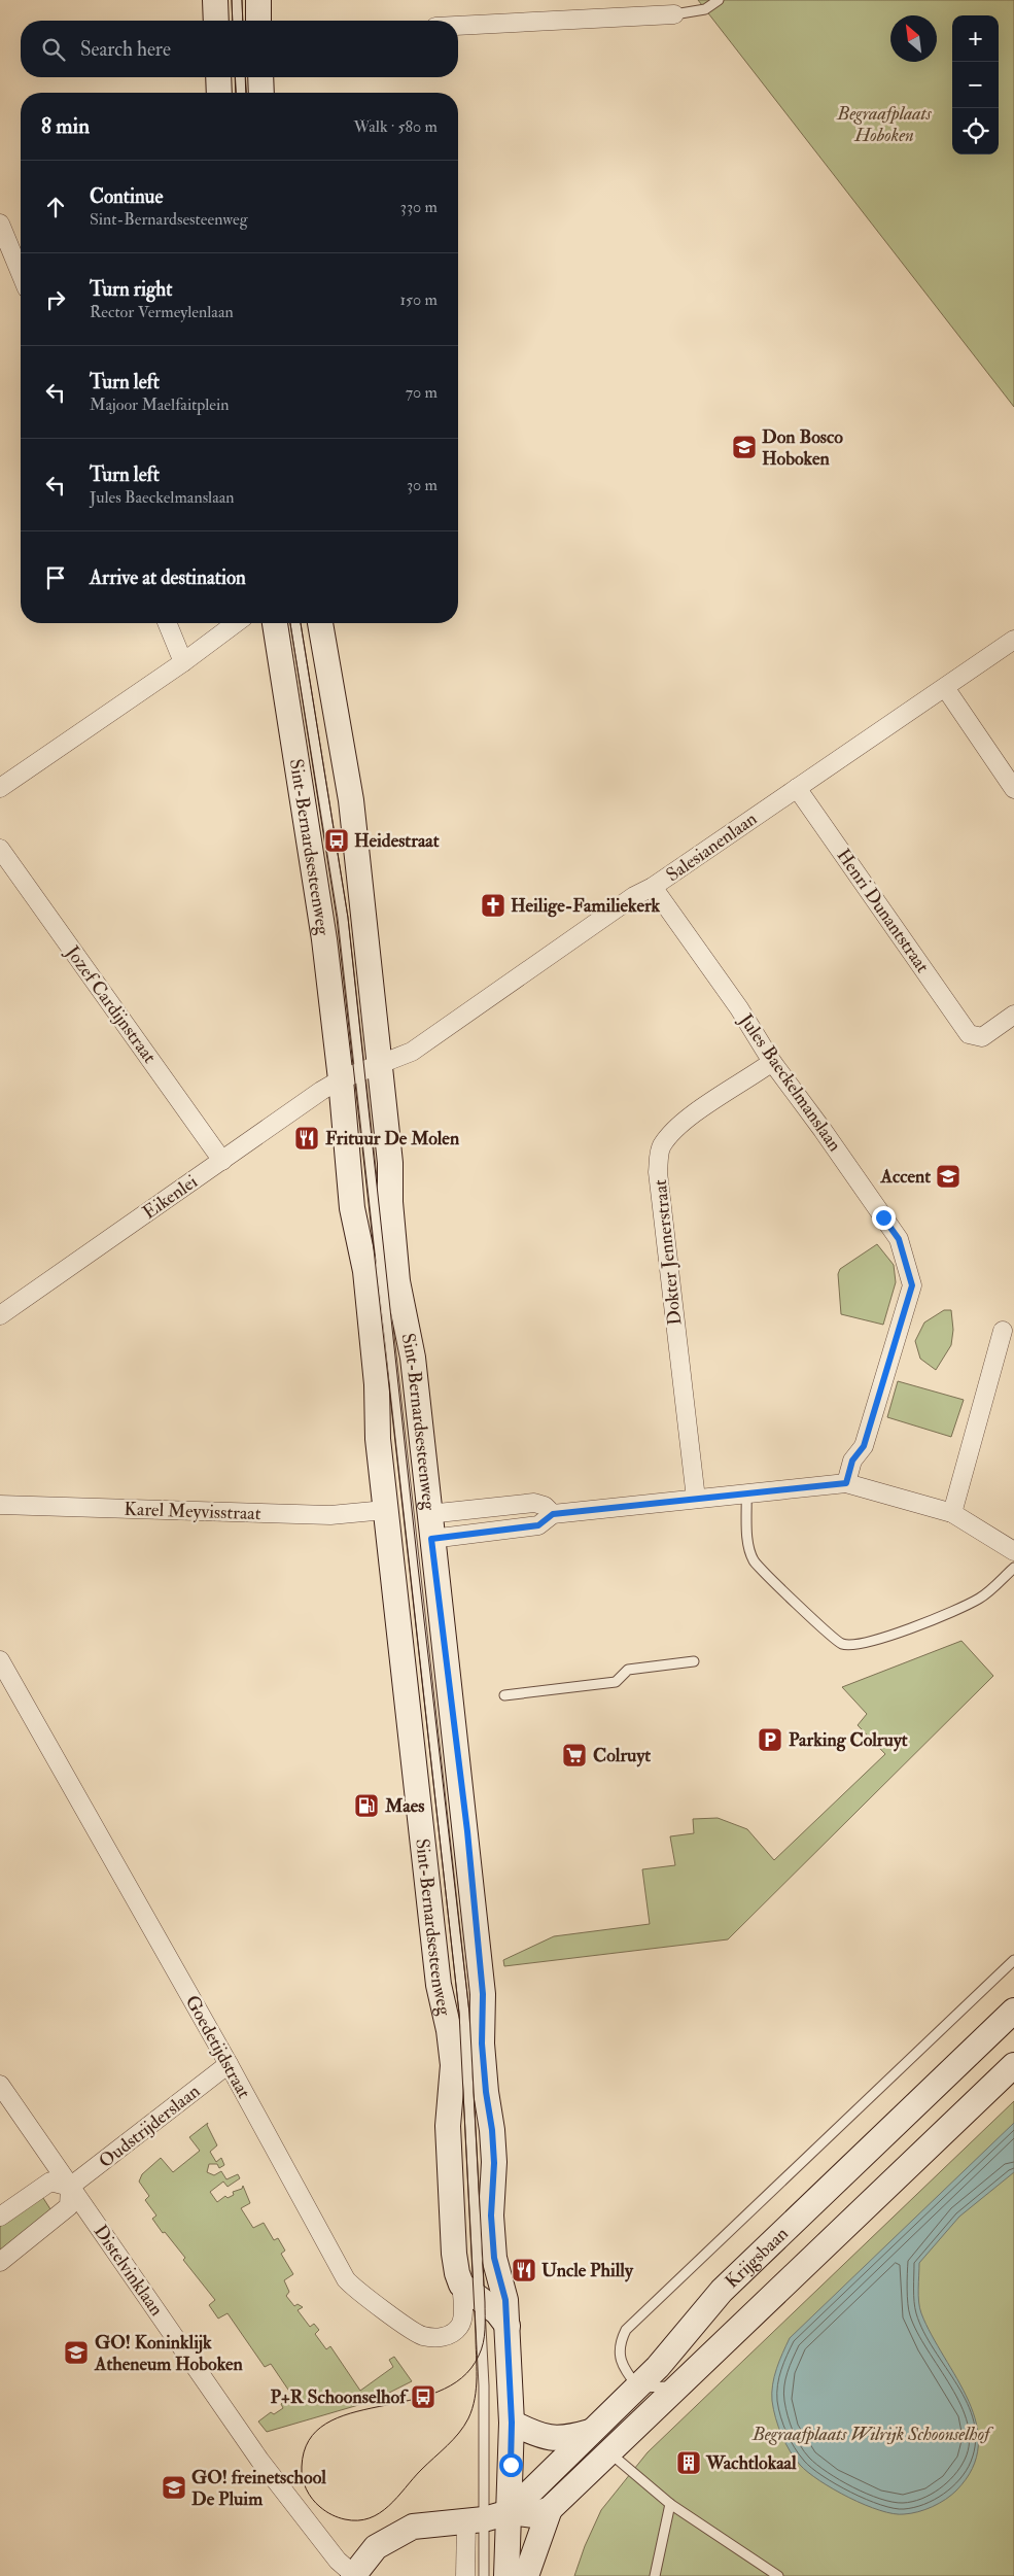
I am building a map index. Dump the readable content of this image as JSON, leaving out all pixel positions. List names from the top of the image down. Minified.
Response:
{"streets":{"main road":["Sint-Bernardsesteenweg","Krijgsbaan"],"street":["Salesianenlaan","Henri Dunantstraat","Jozef Cardijnstraat","Jules Baeckelmanslaan","Eikenlei","Dokter Jennerstraat","Karel Meyvisstraat","Goedetijdstraat","Oudstrijderslaan","Distelvinklaan"]},"crossings":[["Salesianenlaan","Sint-Bernardsesteenweg"],["Salesianenlaan","Henri Dunantstraat"],["Salesianenlaan","Jules Baeckelmanslaan"],["Salesianenlaan","Eikenlei"],["Sint-Bernardsesteenweg","Eikenlei"],["Sint-Bernardsesteenweg","Karel Meyvisstraat"],["Sint-Bernardsesteenweg","Goedetijdstraat"],["Sint-Bernardsesteenweg","Krijgsbaan"],["Jozef Cardijnstraat","Eikenlei"],["Jules Baeckelmanslaan","Dokter Jennerstraat"],["Goedetijdstraat","Oudstrijderslaan"],["Oudstrijderslaan","Distelvinklaan"]],"parks":["Begraafplaats Hoboken","Begraafplaats Wilrijk Schoonselhof"],"places":{"school or university":["Don Bosco Hoboken","Accent","GO! Koninklijk Atheneum Hoboken","GO! freinetschool De Pluim"],"bus stop":["Heidestraat","P+R Schoonselhof"],"church":["Heilige-Familiekerk"],"restaurant":["Frituur De Molen","Uncle Philly"],"parking":["Parking Colruyt"],"supermarket":["Colruyt"],"fuel station":["Maes"],"building":["Wachtlokaal"]},"north":"top left","page":{"map_buttons":["+","−"],"search":"Search here","heading":["8 min","Walk · 580 m"],"list":[["Continue","Sint-Bernardsesteenweg","330 m"],["Turn right","Rector Vermeylenlaan","150 m"],["Turn left","Majoor Maelfaitplein","70 m"],["Turn left","Jules Baeckelmanslaan","30 m"],"Arrive at destination"]}}
